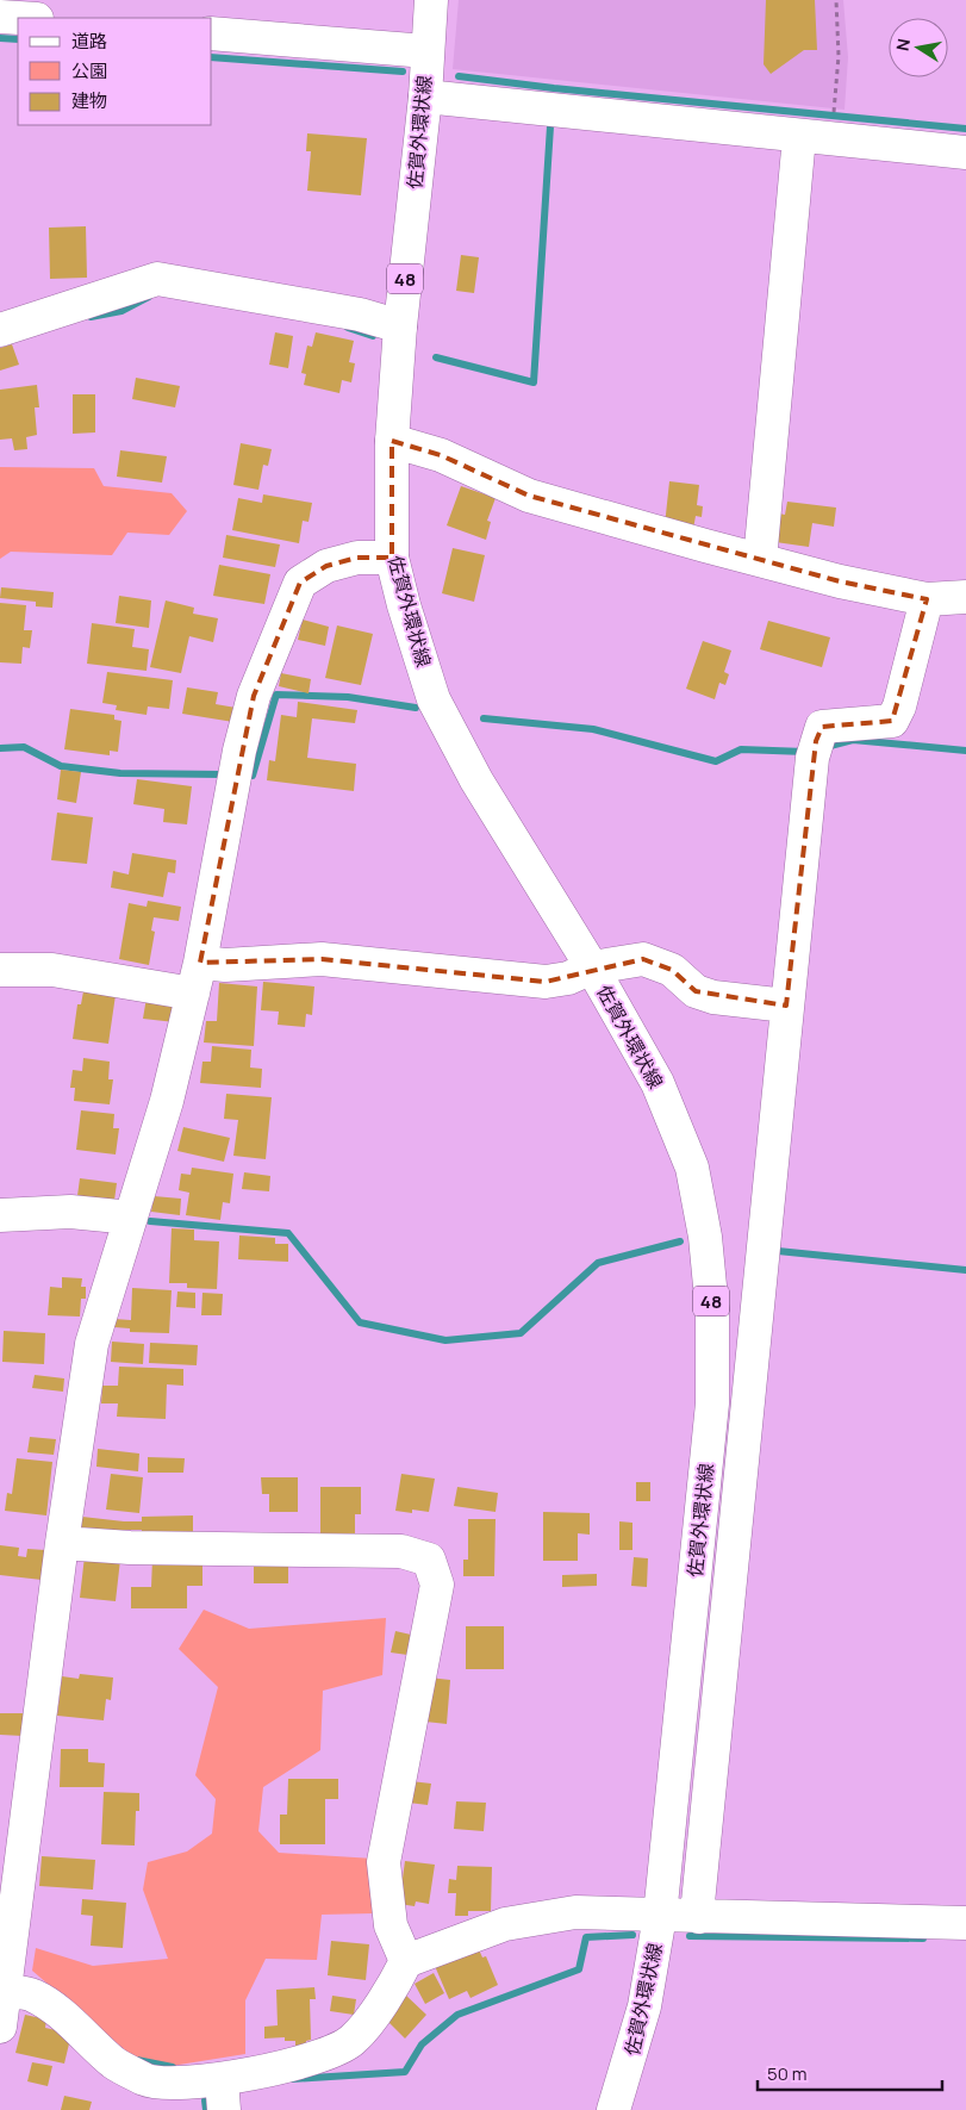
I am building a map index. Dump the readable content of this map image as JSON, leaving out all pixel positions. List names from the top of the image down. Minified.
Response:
{"streets":{"street":["佐賀外環状線","48"]},"legend":["道路","公園","建物"],"scale_bar":"50 m","north":"left"}
